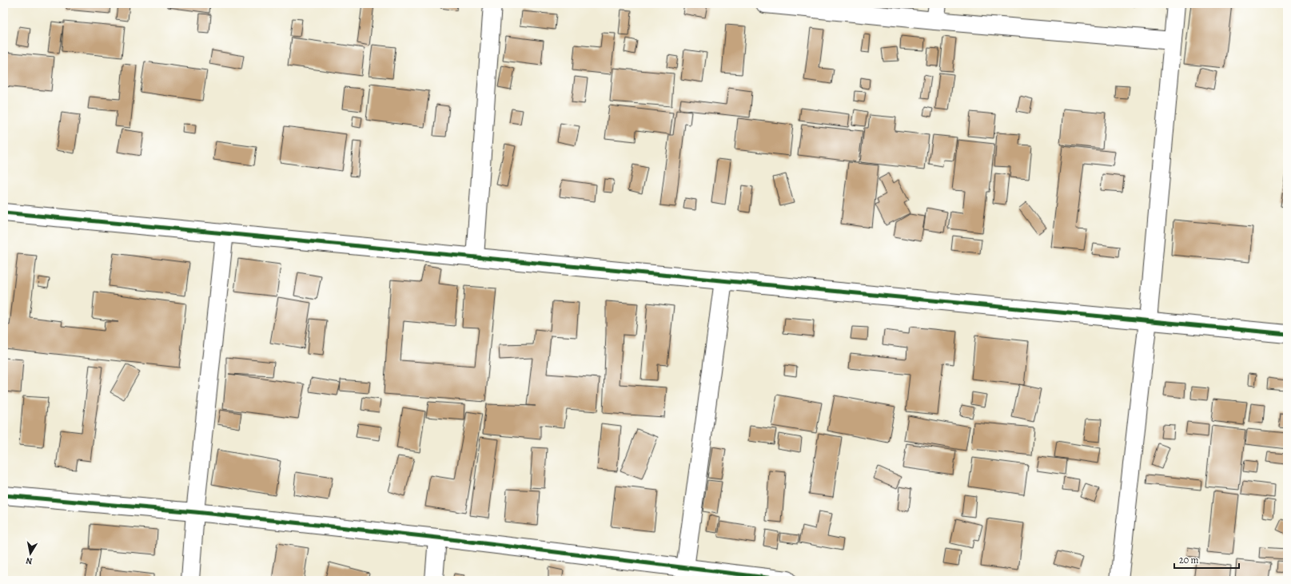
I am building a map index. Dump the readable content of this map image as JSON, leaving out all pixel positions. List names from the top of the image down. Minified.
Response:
{"scale_bar":"20 m","north":"bottom"}
